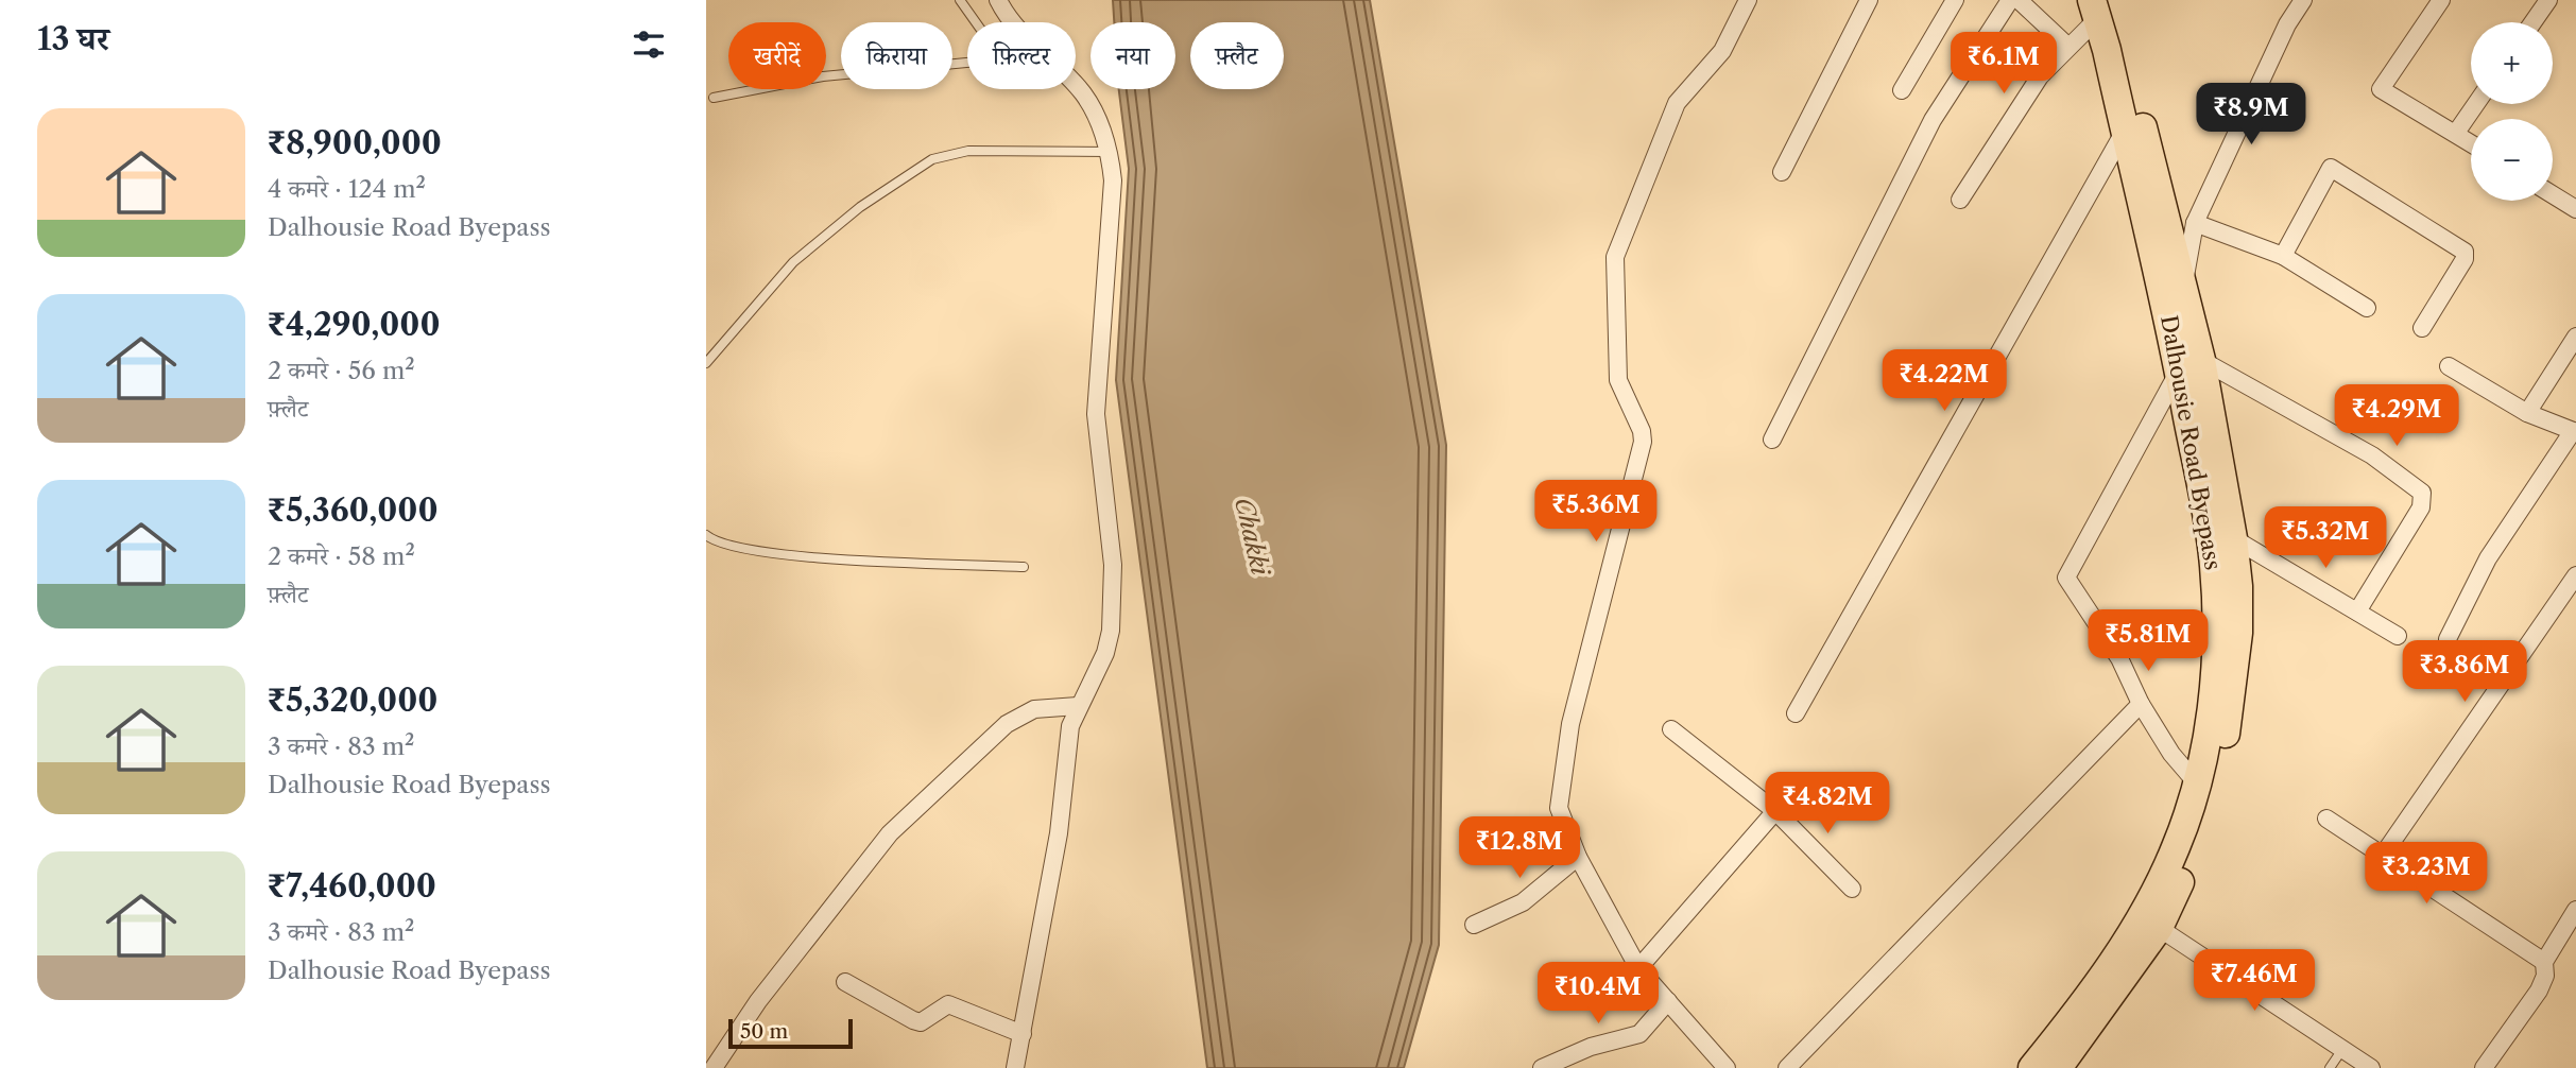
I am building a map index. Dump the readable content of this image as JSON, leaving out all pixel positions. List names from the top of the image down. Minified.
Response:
{"streets":{"highway":["Dalhousie Road Byepass"]},"water":["Chakki"],"scale_bar":"50 m","page":{"heading":"13 घर","map_buttons":["+","−"],"chip":["खरीदें","किराया","फ़िल्टर","नया","फ़्लैट"],"price":["₹6.1M","₹8.9M","₹4.22M","₹4.29M","₹5.36M","₹5.32M","₹5.81M","₹3.86M","₹4.82M","₹12.8M","₹3.23M","₹7.46M","₹10.4M"],"list":[{"name":"₹8,900,000","note":"4 कमरे · 124 m² · Dalhousie Road Byepass"},{"name":"₹4,290,000","note":"2 कमरे · 56 m² · फ़्लैट"},{"name":"₹5,360,000","note":"2 कमरे · 58 m² · फ़्लैट"},{"name":"₹5,320,000","note":"3 कमरे · 83 m² · Dalhousie Road Byepass"},{"name":"₹7,460,000","note":"3 कमरे · 83 m² · Dalhousie Road Byepass"}],"scale":"50 m"}}
